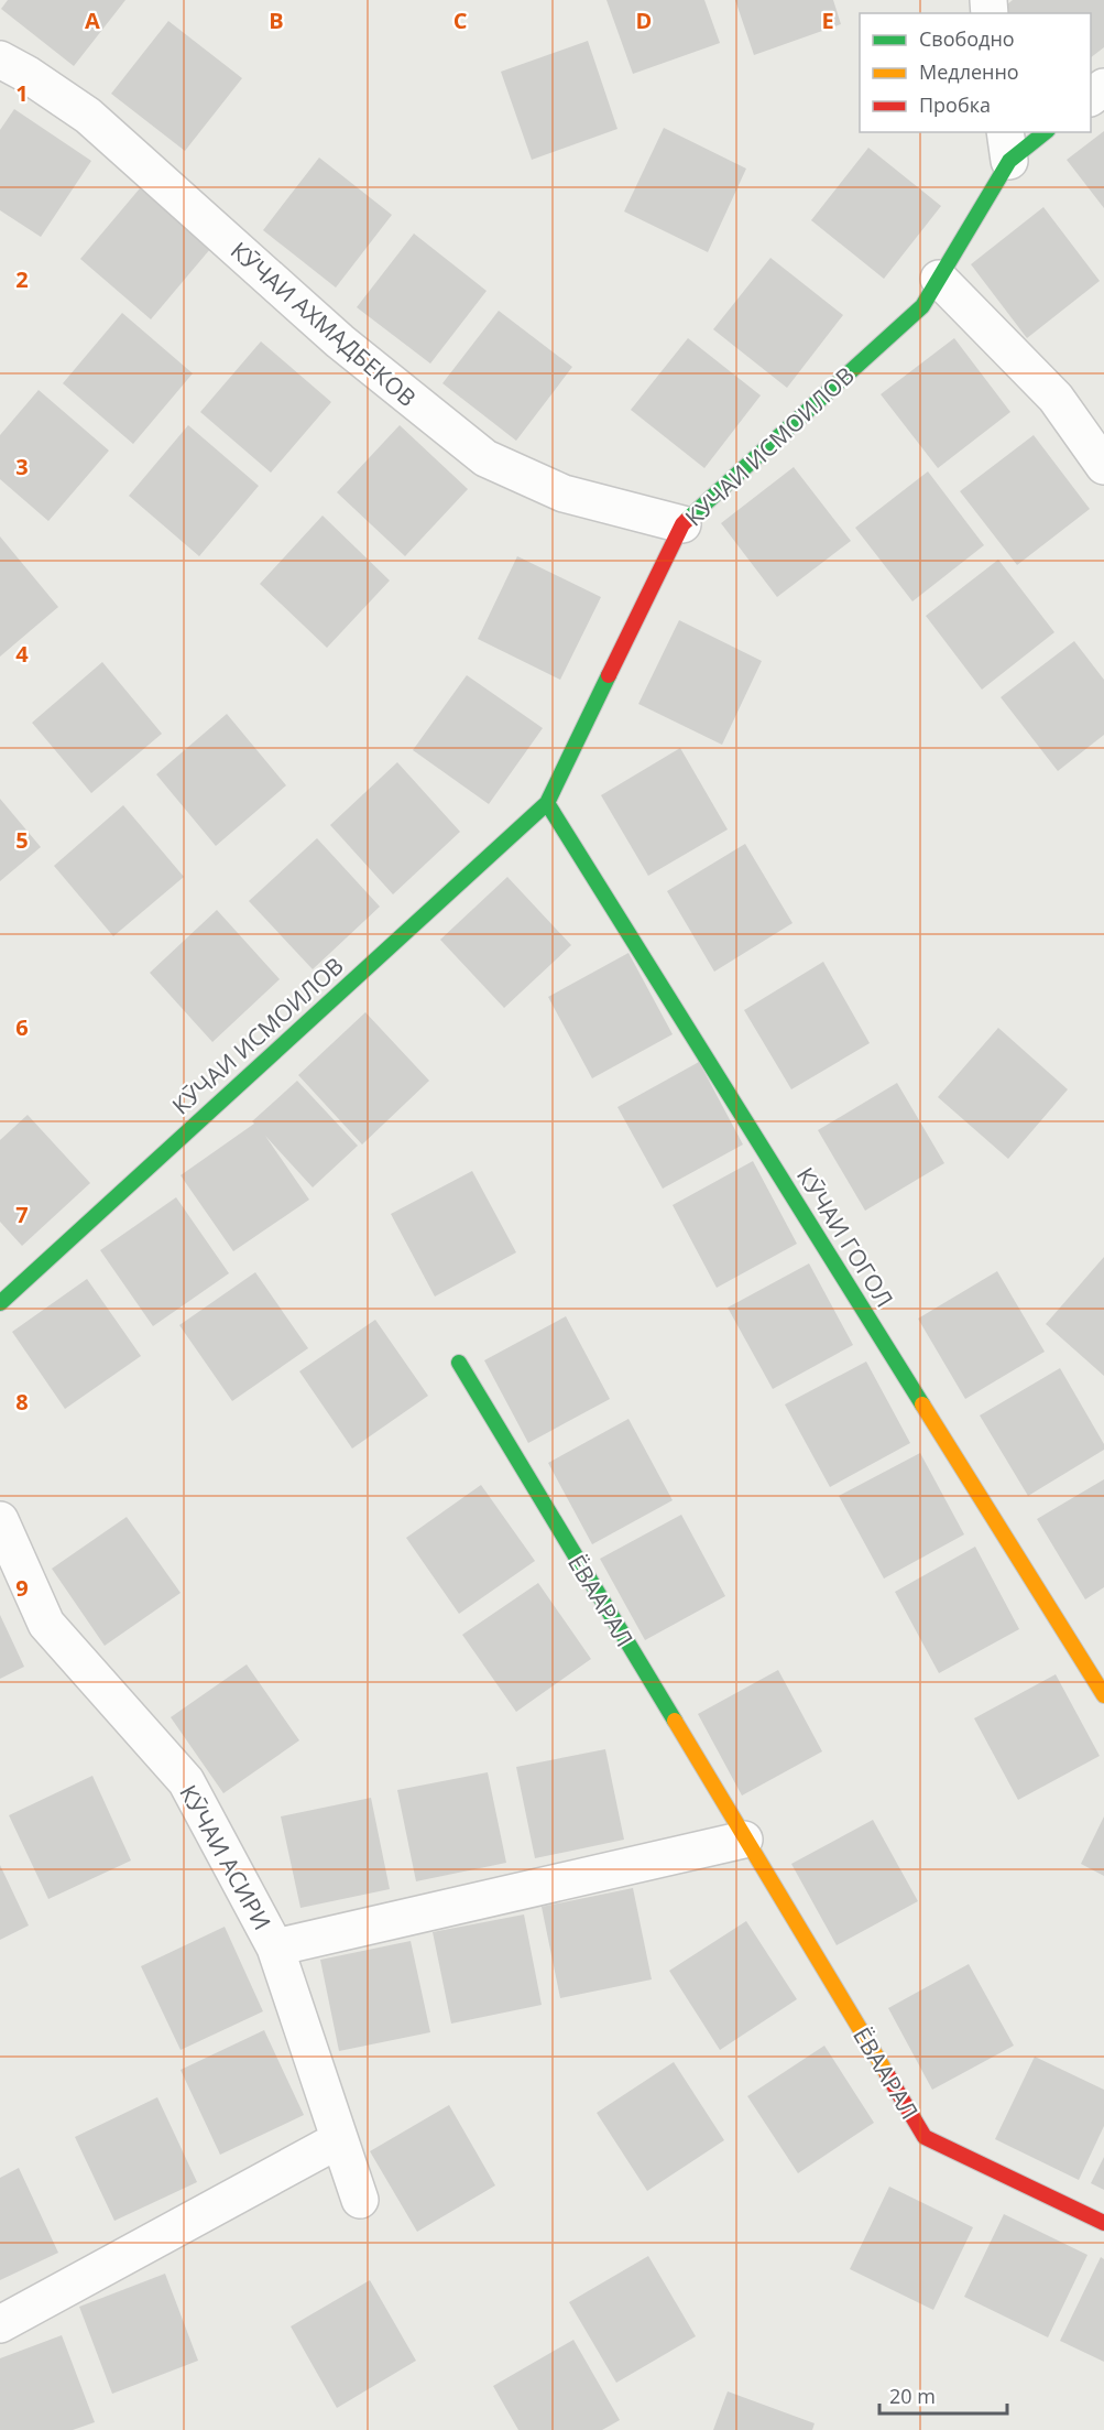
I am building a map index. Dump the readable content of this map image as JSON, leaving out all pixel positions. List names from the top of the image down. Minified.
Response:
{"streets":{"street":["КӮЧАИ АХМАДБЕКОВ","КУЧАИ ИСМОИЛОВ","КӮЧАИ ИСМОИЛОВ","КӮЧАИ ГОГОЛ","ЁВААРАЛ","КӮЧАИ АСИРИ"]},"crossings":[["КӮЧАИ АХМАДБЕКОВ","КУЧАИ ИСМОИЛОВ"],["КУЧАИ ИСМОИЛОВ","КӮЧАИ ИСМОИЛОВ"],["КУЧАИ ИСМОИЛОВ","КӮЧАИ ГОГОЛ"],["КӮЧАИ ИСМОИЛОВ","КӮЧАИ ГОГОЛ"]],"legend":["Свободно","Медленно","Пробка"],"scale_bar":"20 m","grid":{"columns":["A","B","C","D","E"],"rows":["1","2","3","4","5","6","7","8","9"]}}
